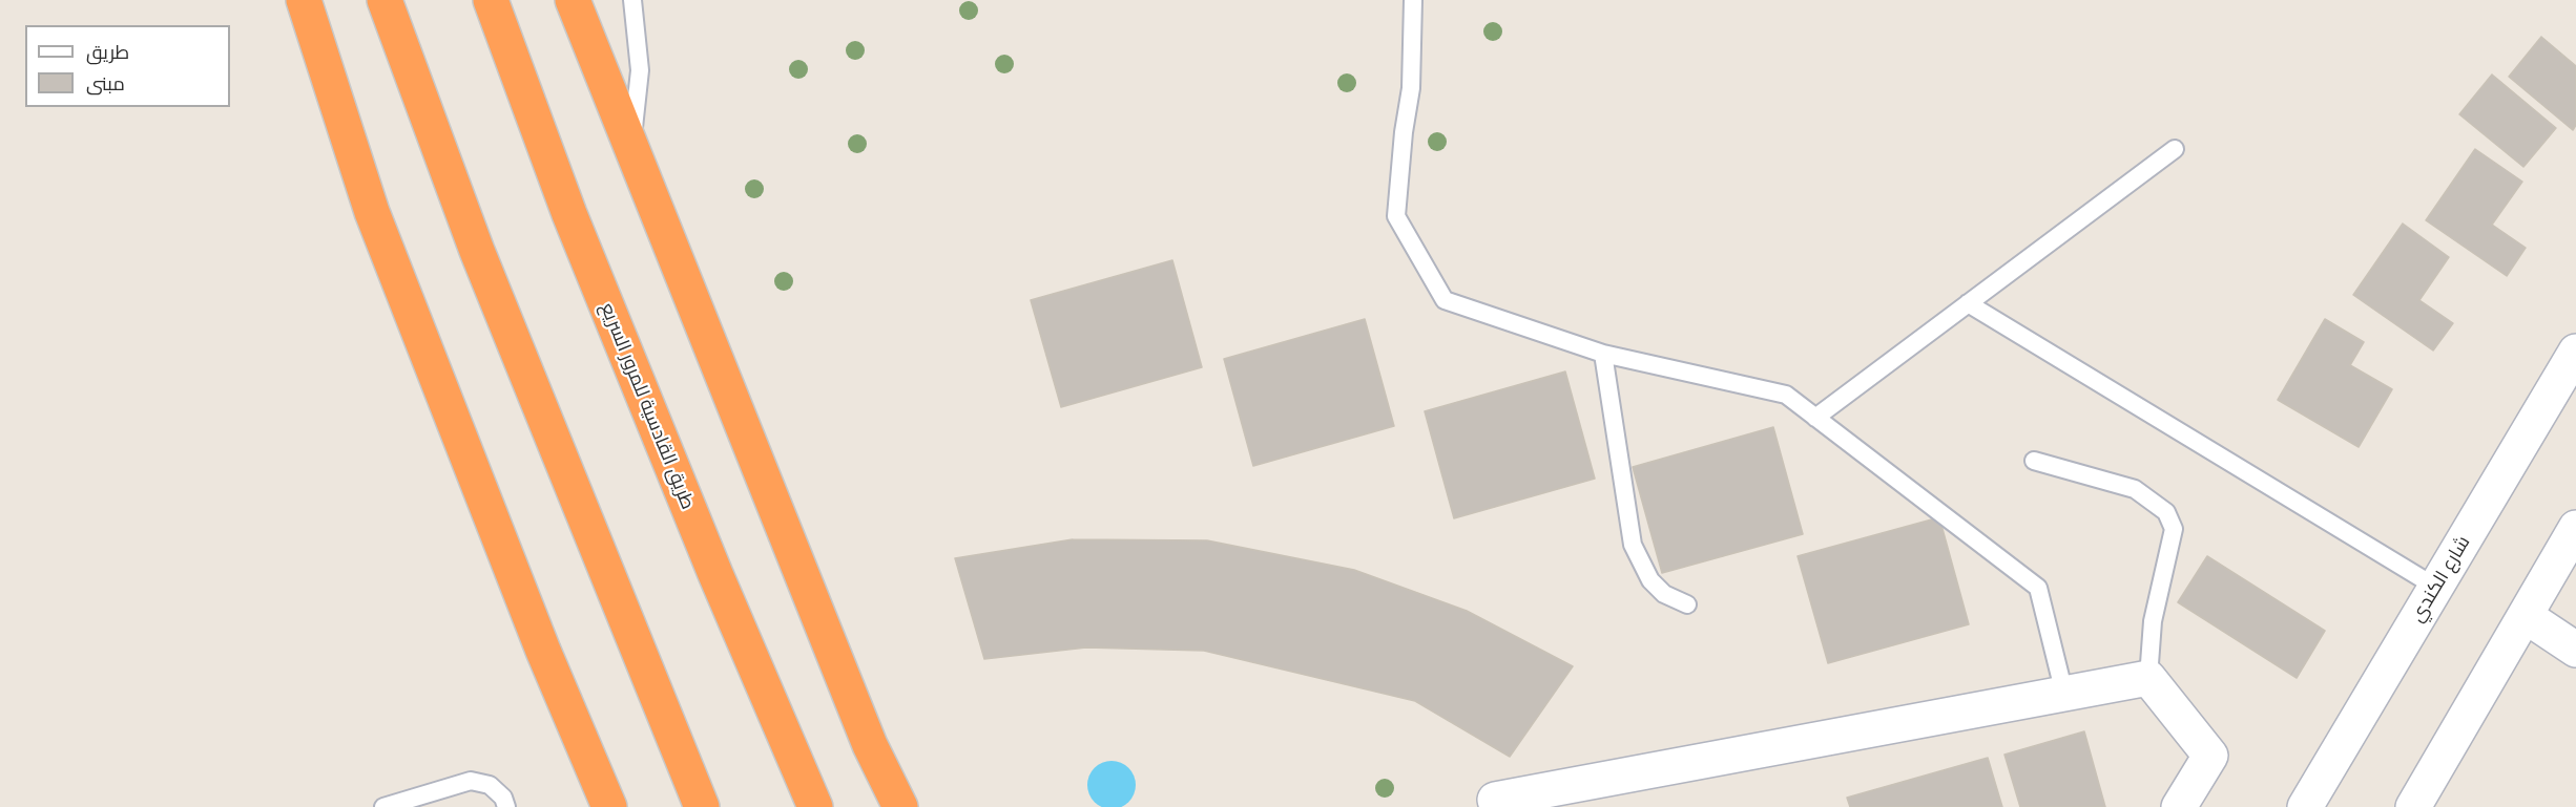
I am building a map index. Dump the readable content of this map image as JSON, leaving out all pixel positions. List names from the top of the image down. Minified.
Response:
{"streets":{"highway":["طريق القادسية للمرور السريع"],"street":["شارع الكندي"]},"legend":["طريق","مبنى"]}
